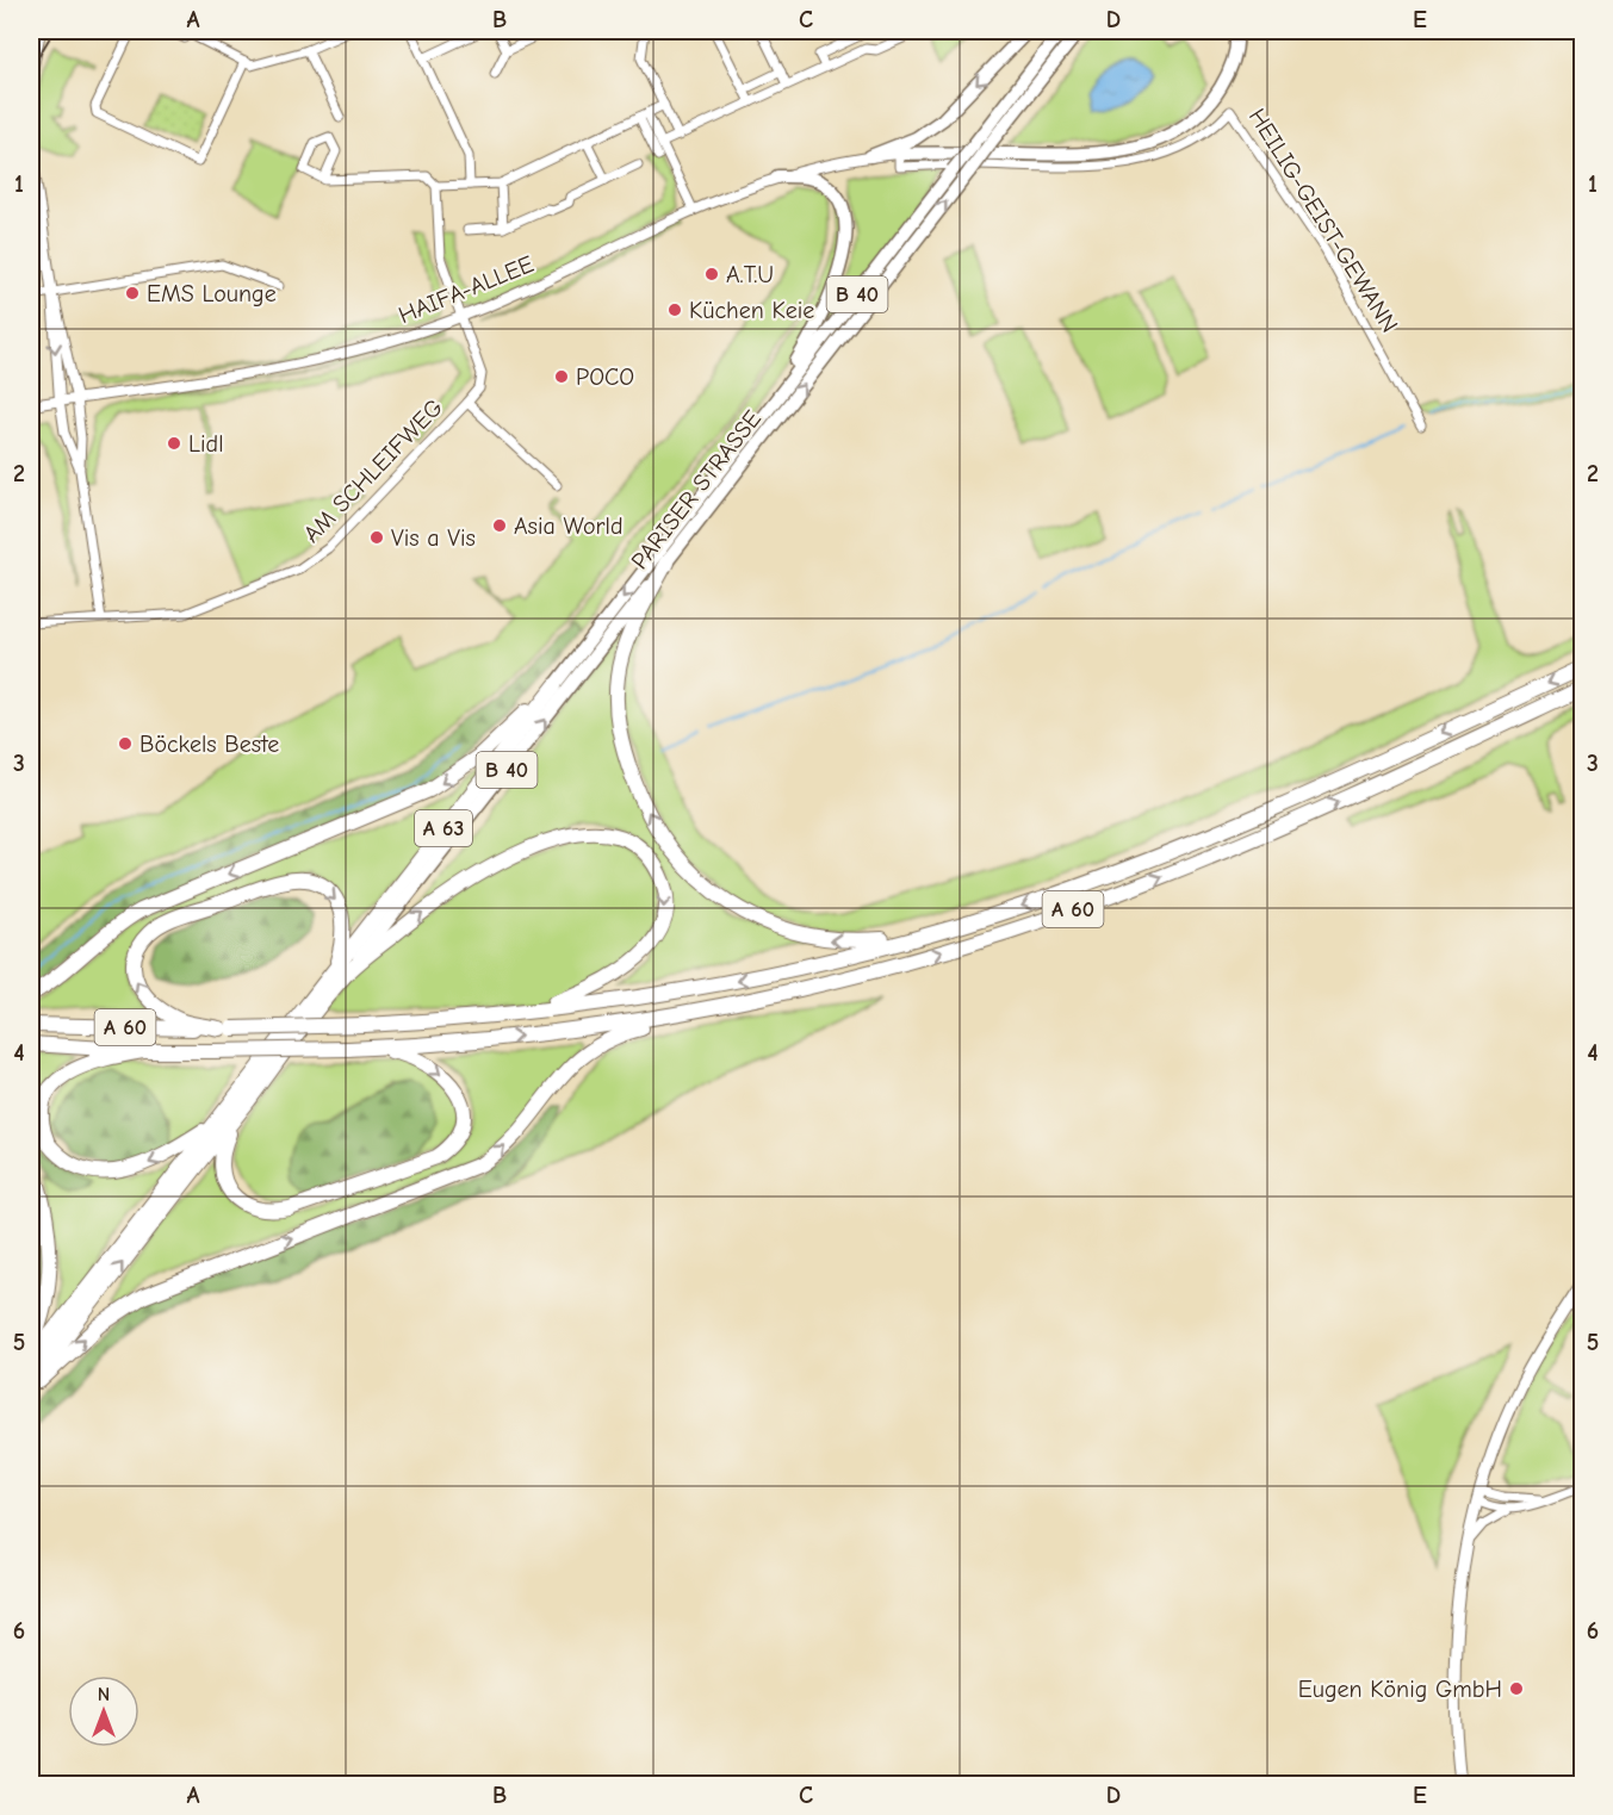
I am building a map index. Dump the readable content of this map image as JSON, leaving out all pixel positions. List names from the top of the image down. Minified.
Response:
{"streets":{"highway":["B 40","PARISER STRASSE","A 63","A 60"],"street":["HEILIG-GEIST-GEWANN","HAIFA-ALLEE","AM SCHLEIFWEG"]},"crossings":[["HEILIG-GEIST-GEWANN","HAIFA-ALLEE"],["HAIFA-ALLEE","AM SCHLEIFWEG"],["PARISER STRASSE","A 63"]],"places":["A.T.U","EMS Lounge","Küchen Keie","POCO","Lidl","Asia World","Vis a Vis","Böckels Beste","Eugen König GmbH"],"north":"top","grid":{"columns":["A","B","C","D","E"],"rows":["1","2","3","4","5","6"]}}
